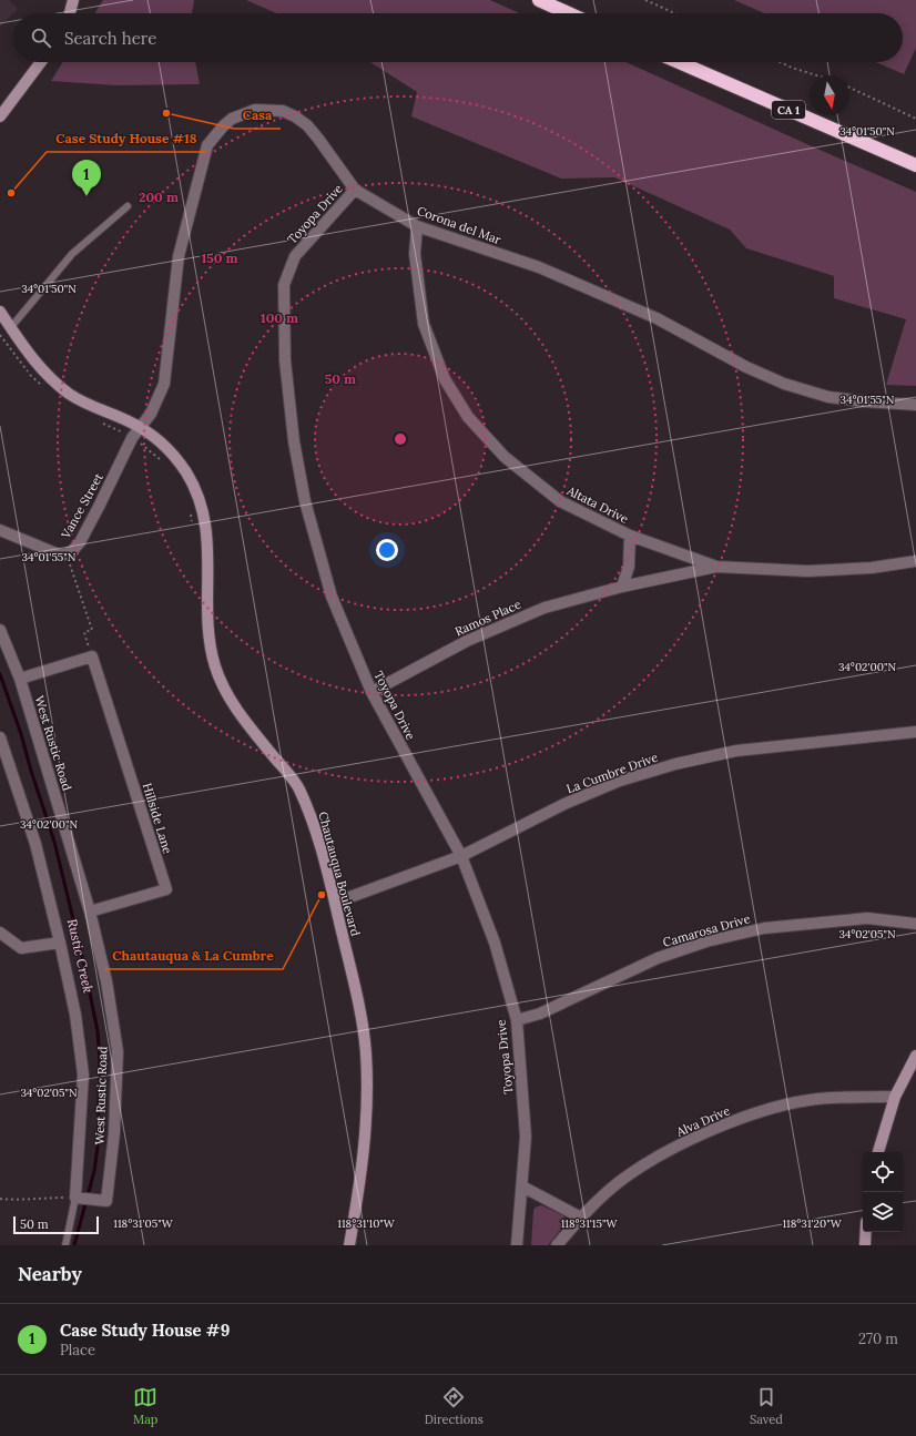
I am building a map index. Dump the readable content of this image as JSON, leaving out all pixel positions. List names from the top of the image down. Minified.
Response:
{"streets":{"highway":["CA 1"],"street":["Toyopa Drive","Corona del Mar","Altata Drive","Vance Street","Ramos Place","West Rustic Road","La Cumbre Drive","Hillside Lane","Chautauqua Boulevard","Camarosa Drive","Alva Drive"]},"crossings":[["Toyopa Drive","Corona del Mar"],["Toyopa Drive","Ramos Place"],["Toyopa Drive","La Cumbre Drive"],["Toyopa Drive","Camarosa Drive"],["Corona del Mar","Altata Drive"],["Corona del Mar","Vance Street"],["Corona del Mar","Chautauqua Boulevard"],["Altata Drive","Ramos Place"],["Vance Street","Chautauqua Boulevard"],["West Rustic Road","Hillside Lane"],["La Cumbre Drive","Chautauqua Boulevard"]],"water":["Rustic Creek"],"places":["Casa","Case Study House #18","Chautauqua & La Cumbre"],"scale_bar":"50 m","north":"bottom","page":{"search":"Search here","pins":"1","scale":"50 m","heading":"Nearby","list":[{"mark":"1","name":"Case Study House #9","note":"Place","value":"270 m"}],"nav":["Map","Directions","Saved"]},"coordinates":["34°01'50\"N","34°01'55\"N","34°02'00\"N","34°02'05\"N","118°31'05\"W","118°31'10\"W","118°31'15\"W","118°31'20\"W"],"rings":["200 m","150 m","100 m","50 m"]}
